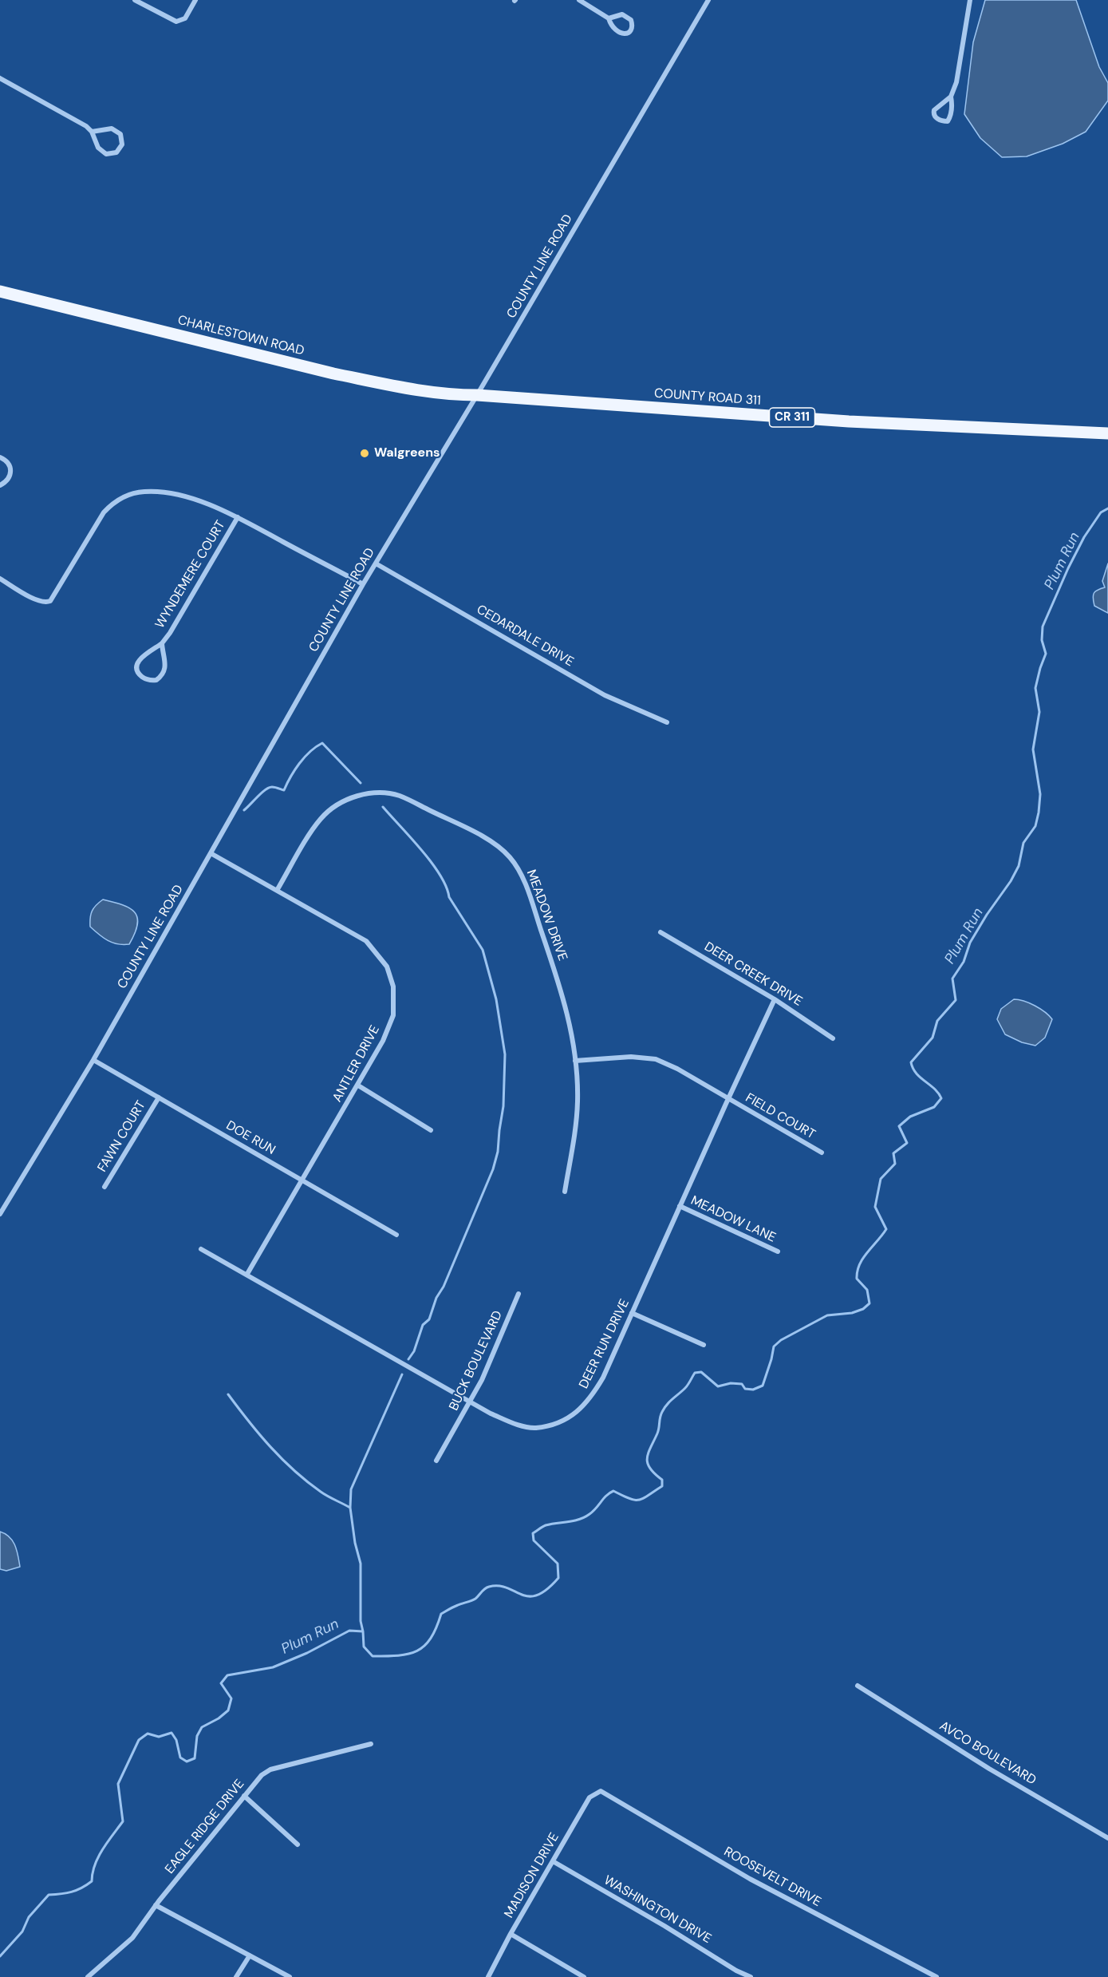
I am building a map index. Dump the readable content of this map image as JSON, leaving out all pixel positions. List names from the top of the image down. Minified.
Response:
{"streets":{"main road":["CHARLESTOWN ROAD","COUNTY ROAD 311","CR 311"],"street":["COUNTY LINE ROAD","WYNDEMERE COURT","CEDARDALE DRIVE","MEADOW DRIVE","DEER CREEK DRIVE","ANTLER DRIVE","FIELD COURT","FAWN COURT","DOE RUN","MEADOW LANE","DEER RUN DRIVE","BUCK BOULEVARD","AVCO BOULEVARD","EAGLE RIDGE DRIVE","MADISON DRIVE","ROOSEVELT DRIVE","WASHINGTON DRIVE"]},"crossings":[["COUNTY LINE ROAD","CHARLESTOWN ROAD"],["COUNTY LINE ROAD","COUNTY ROAD 311"],["COUNTY LINE ROAD","CEDARDALE DRIVE"],["COUNTY LINE ROAD","ANTLER DRIVE"],["COUNTY LINE ROAD","DOE RUN"],["CHARLESTOWN ROAD","COUNTY ROAD 311"],["MEADOW DRIVE","ANTLER DRIVE"],["MEADOW DRIVE","FIELD COURT"],["DEER CREEK DRIVE","DEER RUN DRIVE"],["ANTLER DRIVE","DOE RUN"],["ANTLER DRIVE","DEER RUN DRIVE"],["FIELD COURT","DEER RUN DRIVE"],["FAWN COURT","DOE RUN"],["MEADOW LANE","DEER RUN DRIVE"],["DEER RUN DRIVE","BUCK BOULEVARD"],["MADISON DRIVE","ROOSEVELT DRIVE"],["MADISON DRIVE","WASHINGTON DRIVE"]],"water":["Plum Run"],"places":["Walgreens"]}
